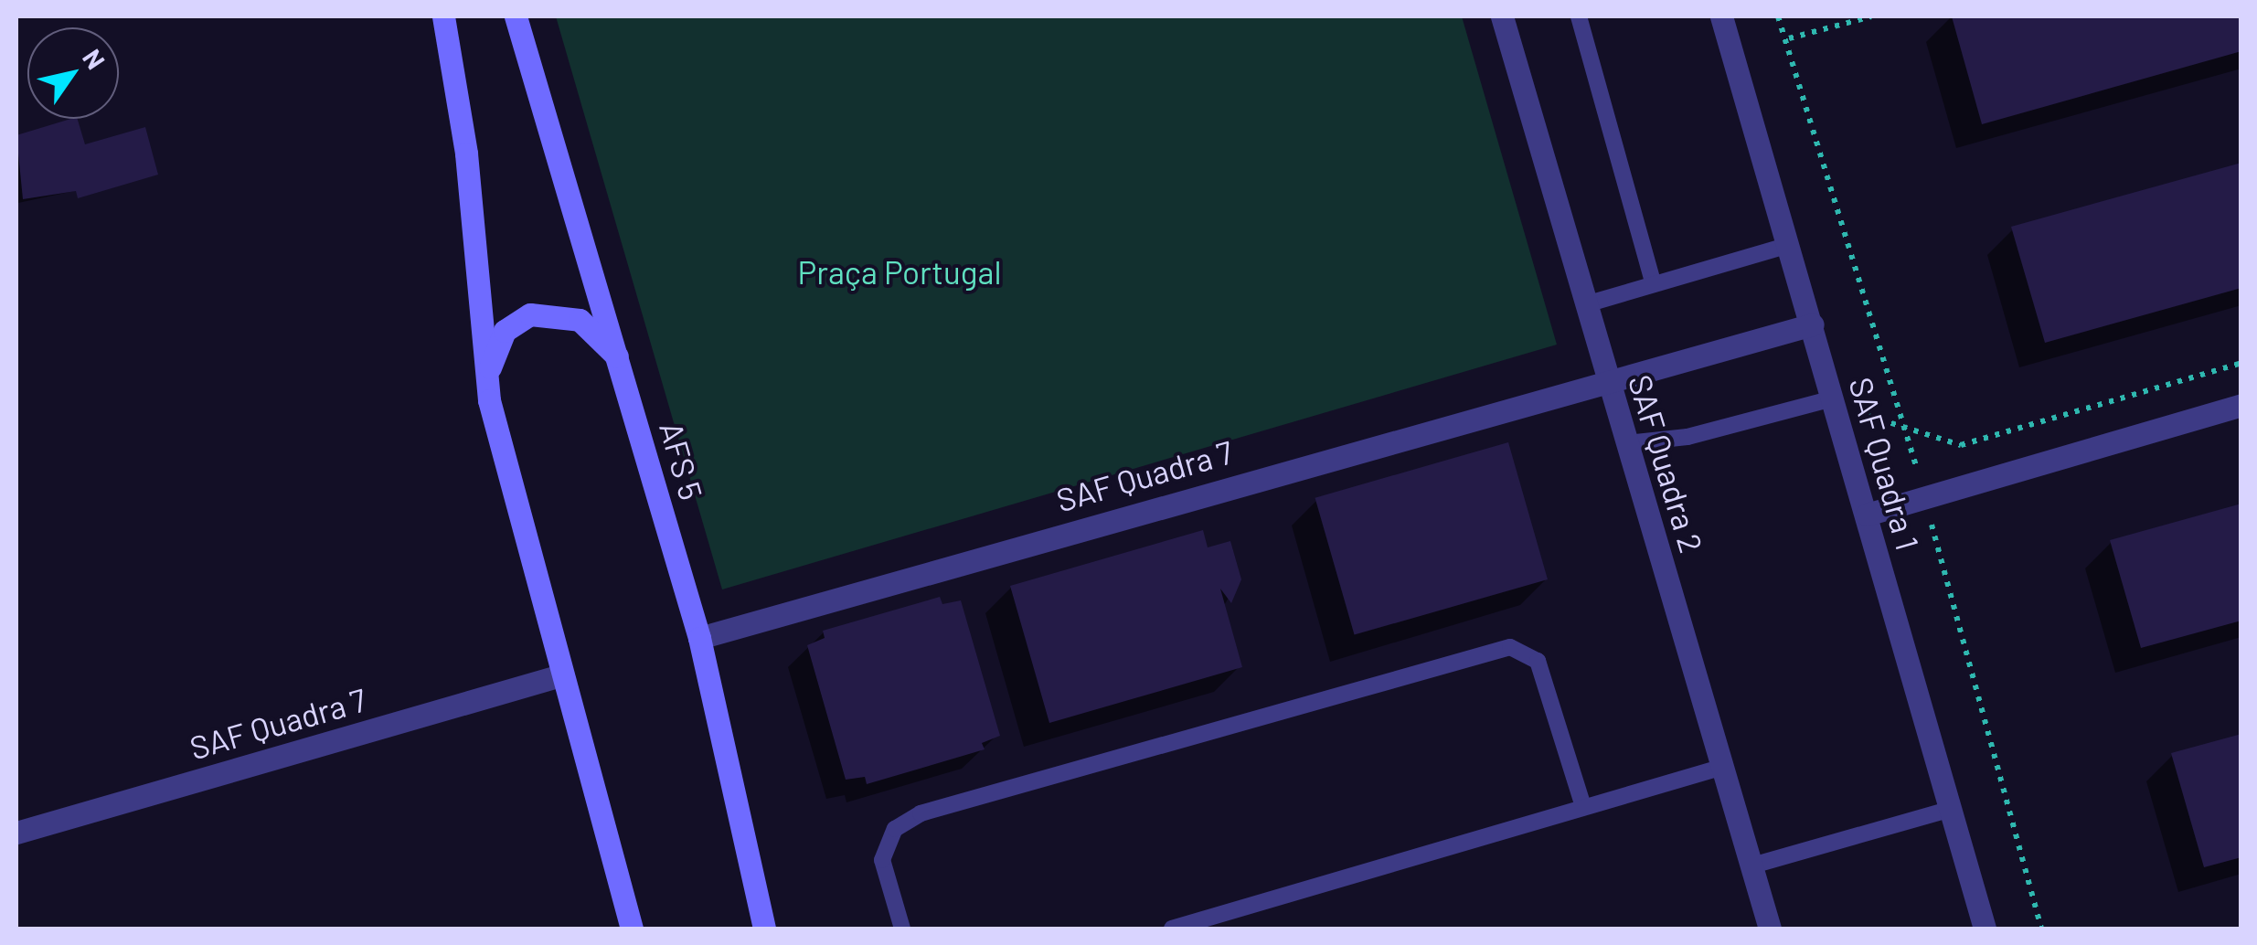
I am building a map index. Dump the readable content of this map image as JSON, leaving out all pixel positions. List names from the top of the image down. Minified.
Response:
{"streets":{"main road":["AFS 5"],"street":["SAF Quadra 2","SAF Quadra 1","SAF Quadra 7"]},"crossings":[["AFS 5","SAF Quadra 7"],["SAF Quadra 2","SAF Quadra 7"],["SAF Quadra 1","SAF Quadra 7"]],"parks":["Praça Portugal"],"north":"top right"}
